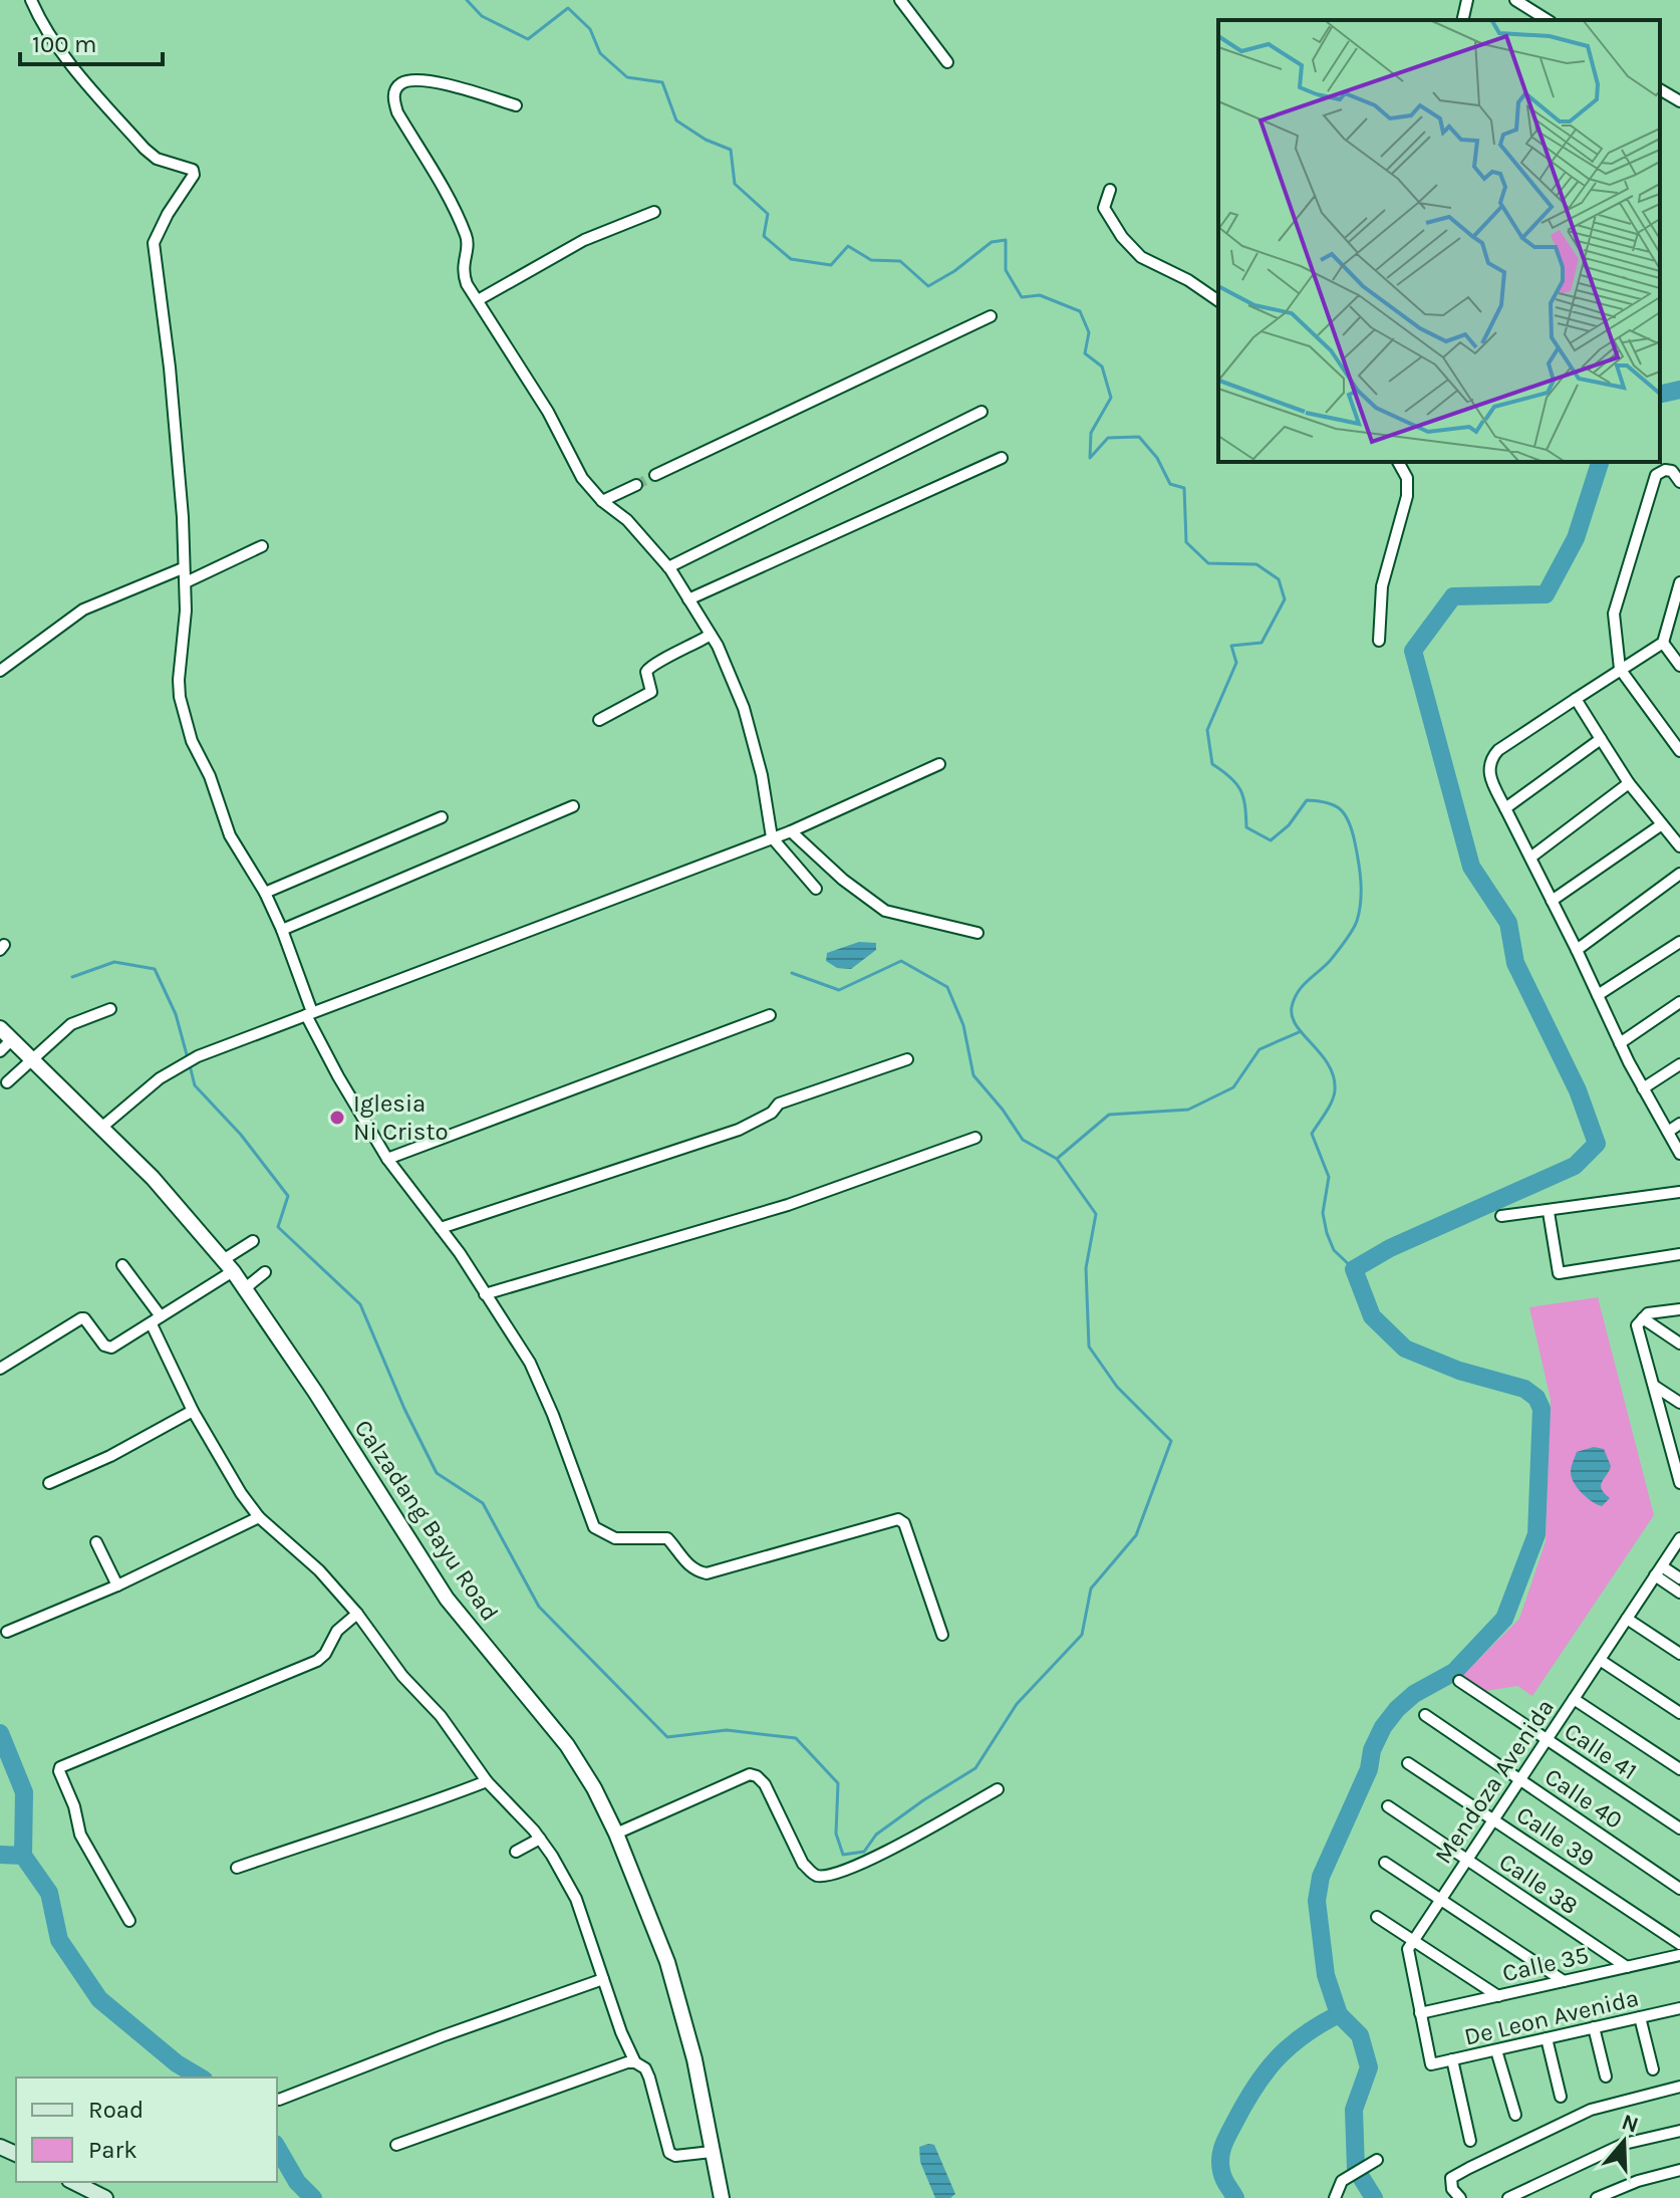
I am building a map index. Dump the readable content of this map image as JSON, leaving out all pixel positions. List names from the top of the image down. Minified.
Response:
{"streets":{"street":["Calzadang Bayu Road","Calle 41","Mendoza Avenida","Calle 40","Calle 39","Calle 38","Calle 35","De Leon Avenida"]},"crossings":[["Calle 41","Mendoza Avenida"],["Mendoza Avenida","Calle 40"],["Mendoza Avenida","Calle 39"],["Mendoza Avenida","Calle 38"],["Calle 38","Calle 35"],["Calle 35","De Leon Avenida"]],"places":["Iglesia Ni Cristo"],"legend":["Road","Park"],"scale_bar":"100 m","north":"top"}
